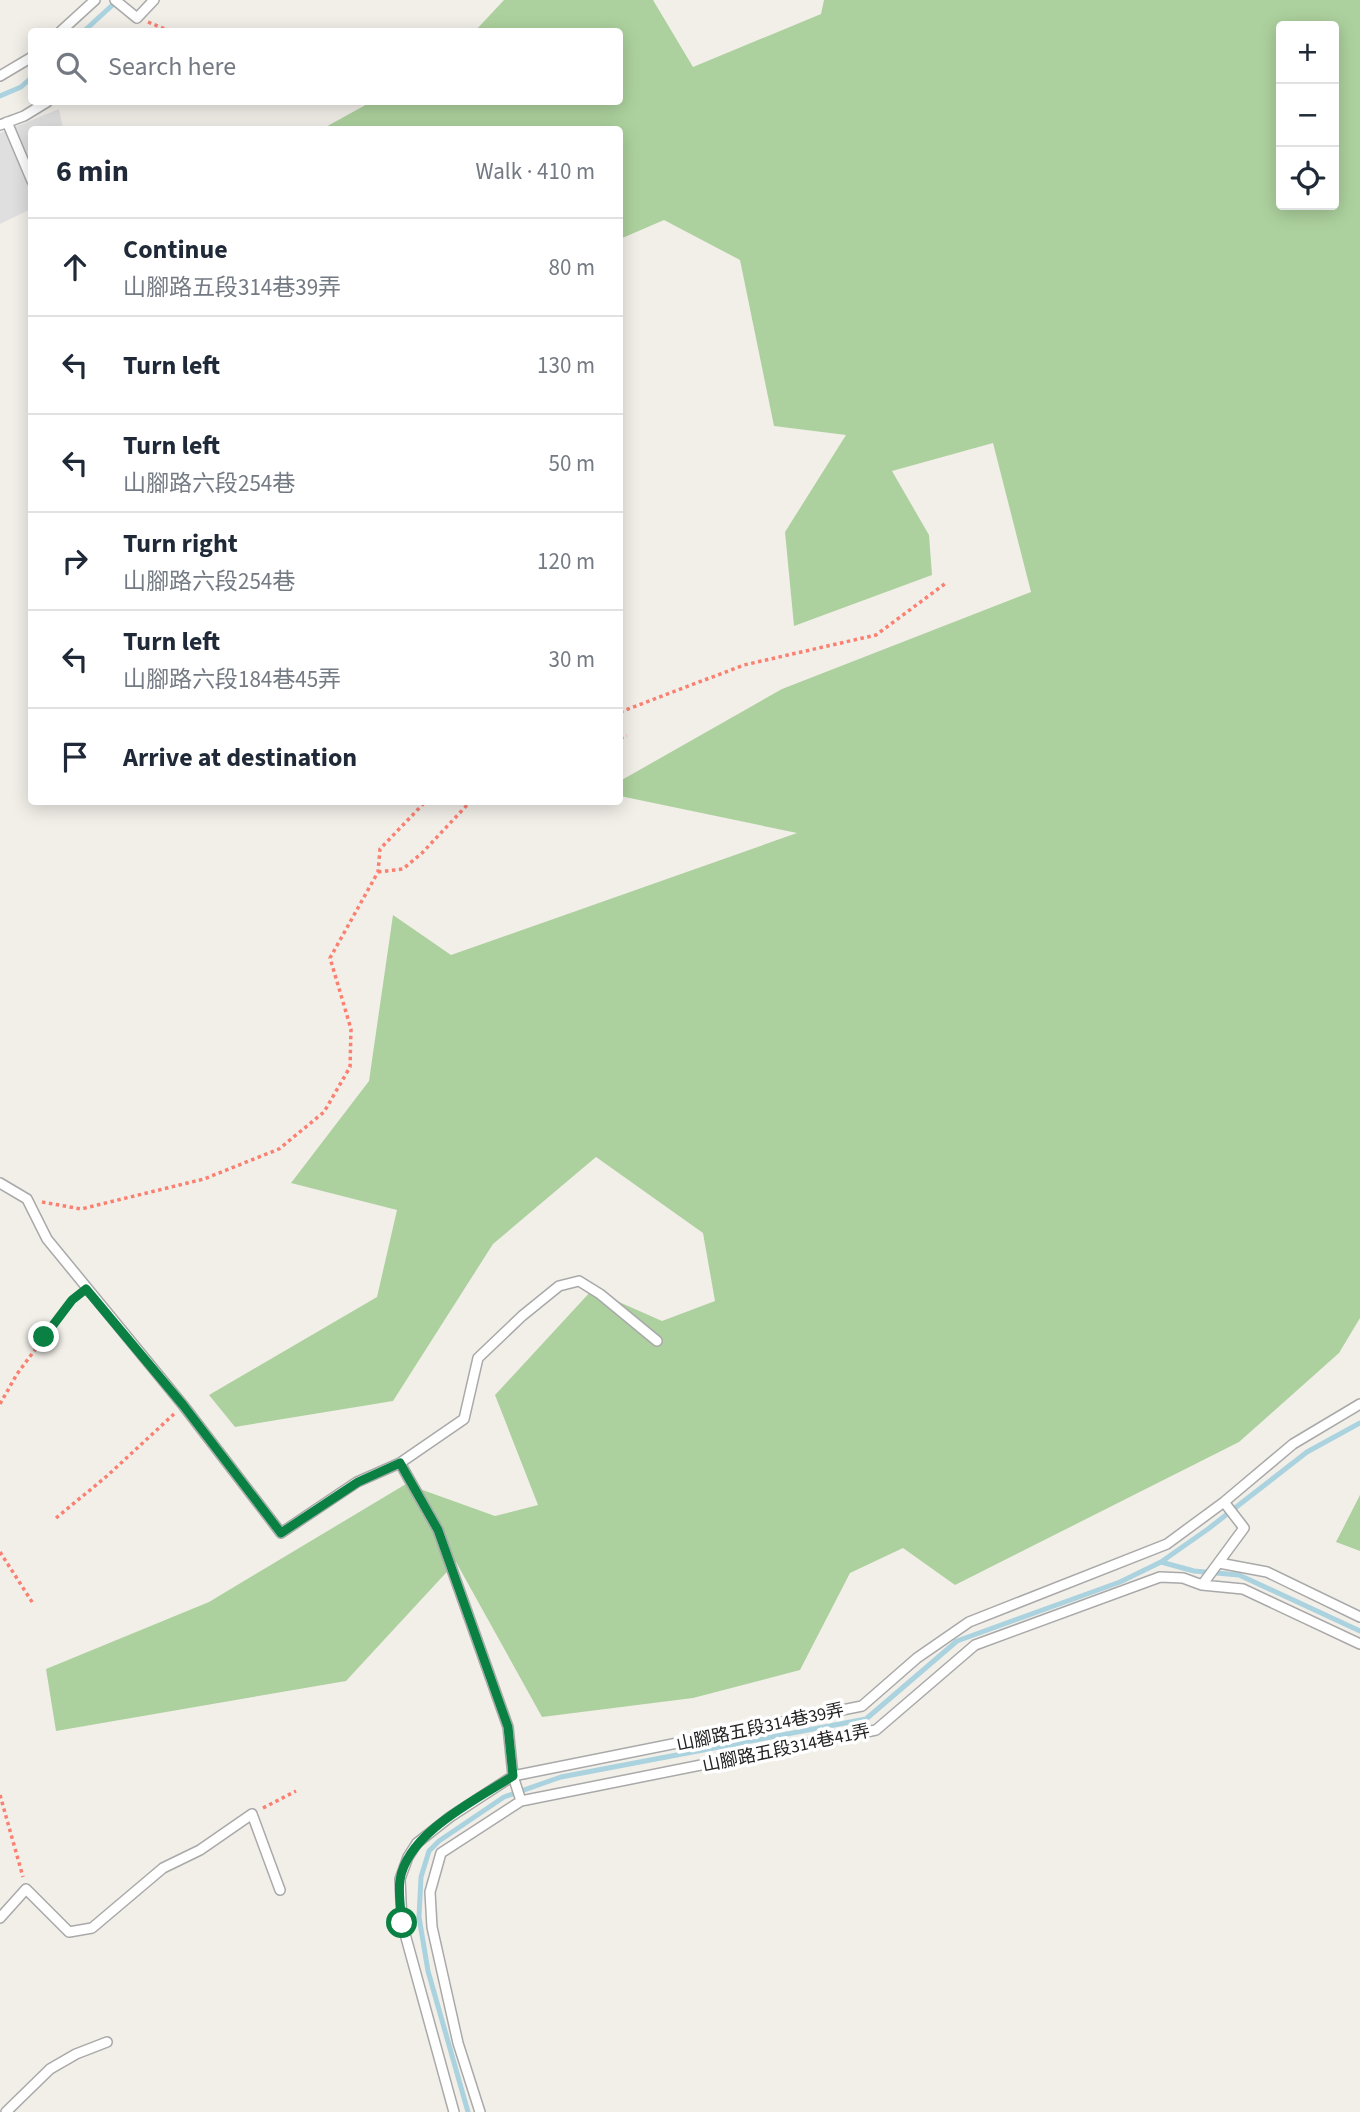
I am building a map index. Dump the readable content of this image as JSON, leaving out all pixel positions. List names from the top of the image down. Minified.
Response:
{"streets":{"lane":["山腳路五段314巷39弄","山腳路五段314巷41弄"]},"page":{"map_buttons":["+","−"],"search":"Search here","heading":["6 min","Walk · 410 m"],"list":[["Continue","山腳路五段314巷39弄","80 m"],["Turn left","130 m"],["Turn left","山腳路六段254巷","50 m"],["Turn right","山腳路六段254巷","120 m"],["Turn left","山腳路六段184巷45弄","30 m"],"Arrive at destination"]}}
